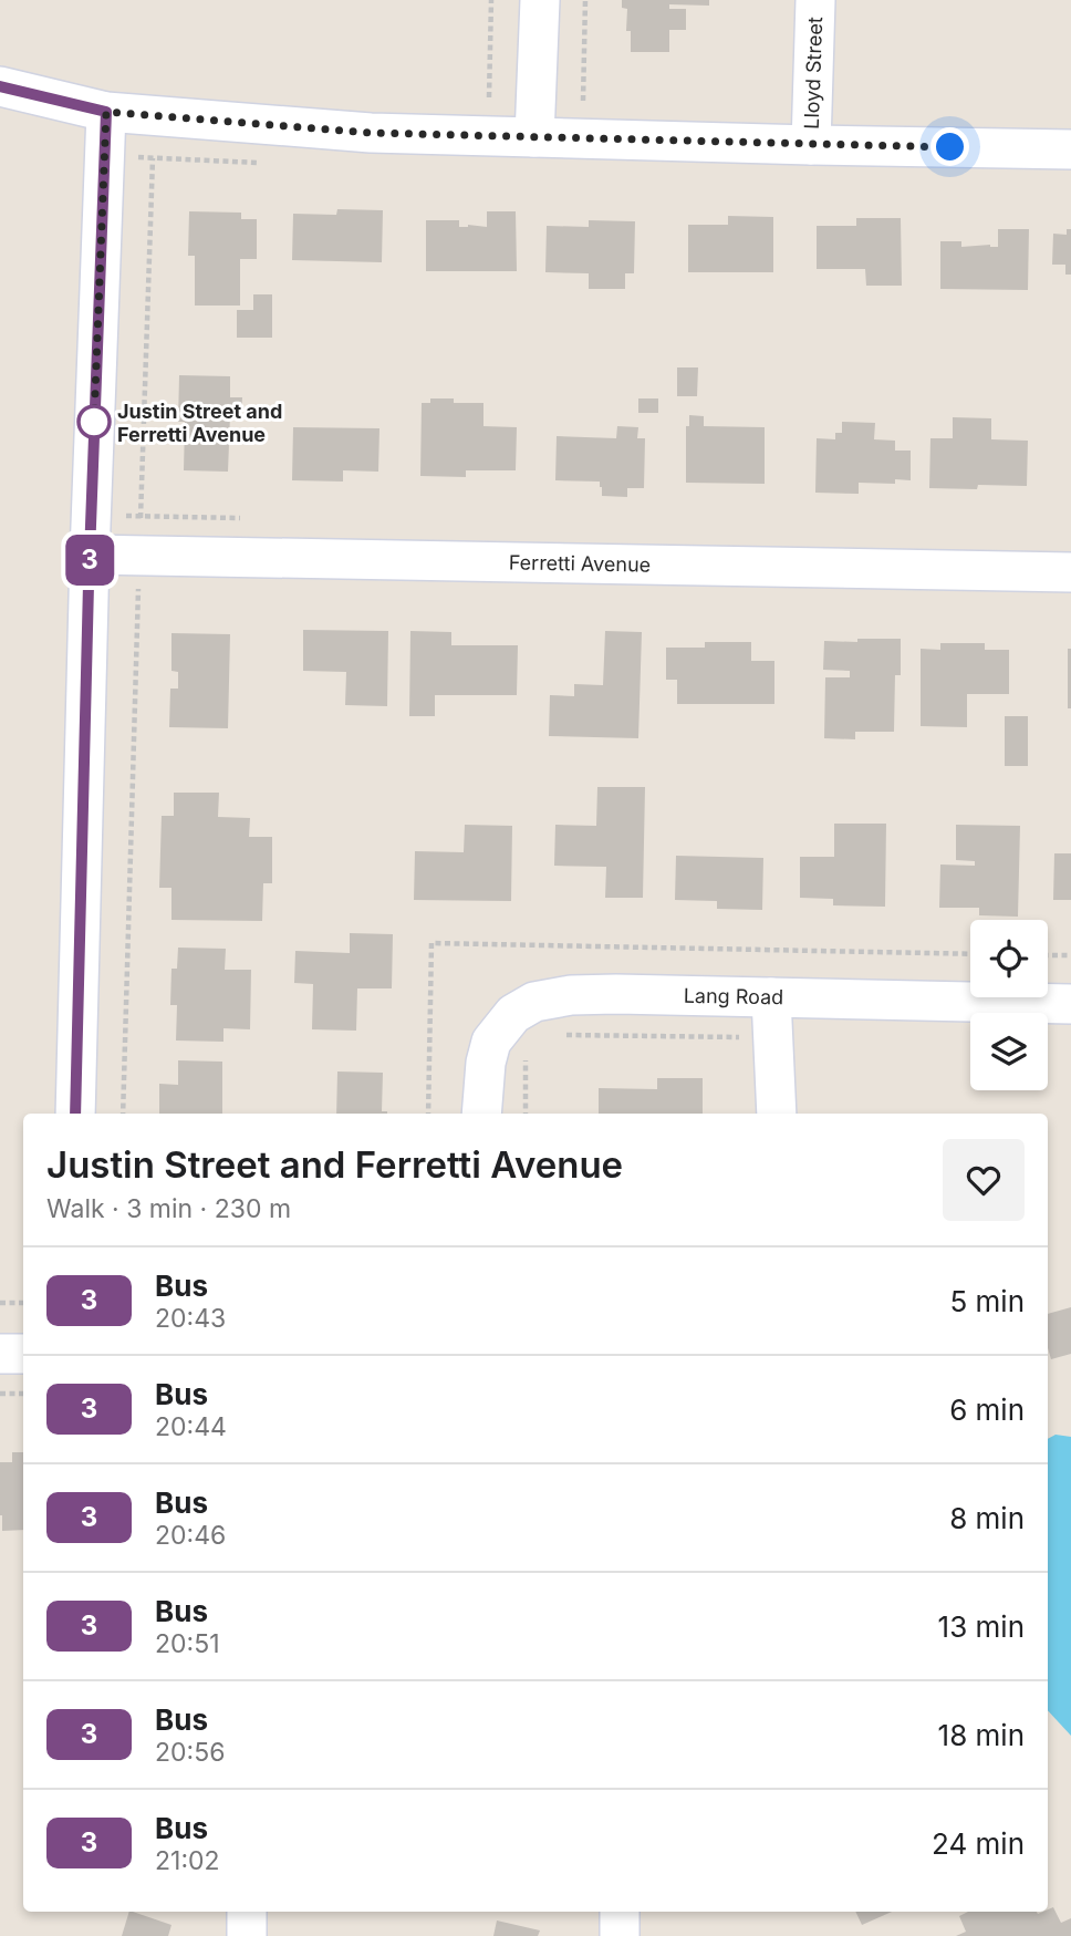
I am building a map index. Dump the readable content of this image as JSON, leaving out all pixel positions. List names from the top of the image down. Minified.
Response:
{"streets":{"street":["Lloyd Street","Ferretti Avenue","Lang Road"]},"places":["Justin Street and Ferretti Avenue"],"lines":["bus line 3"],"page":{"on_map":"3","heading":["Justin Street and Ferretti Avenue","Walk · 3 min · 230 m"],"list":[{"mark":"3","name":"Bus","note":"20:43","value":"5 min"},{"mark":"3","name":"Bus","note":"20:44","value":"6 min"},{"mark":"3","name":"Bus","note":"20:46","value":"8 min"},{"mark":"3","name":"Bus","note":"20:51","value":"13 min"},{"mark":"3","name":"Bus","note":"20:56","value":"18 min"},{"mark":"3","name":"Bus","note":"21:02","value":"24 min"}]}}
